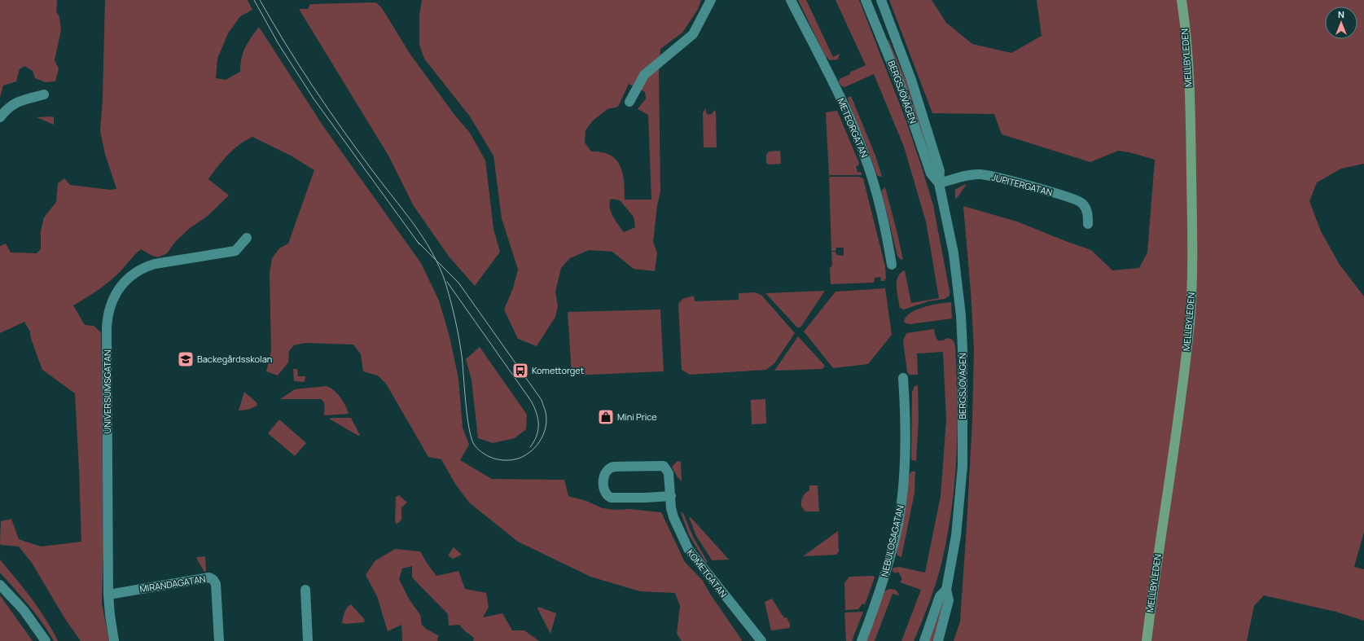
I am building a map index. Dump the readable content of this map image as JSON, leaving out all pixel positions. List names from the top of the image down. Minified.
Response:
{"streets":{"main road":["MELLBYLEDEN"],"street":["BERGSJÖVÄGEN","METEORGATAN","JUPITERGATAN","UNIVERSUMSGATAN","NEBULOSAGATAN","KOMETGATAN","MIRANDAGATAN"]},"crossings":[["BERGSJÖVÄGEN","JUPITERGATAN"],["UNIVERSUMSGATAN","MIRANDAGATAN"]],"places":{"school or university":["Backegårdsskolan"],"bus stop":["Komettorget"],"shop":["Mini Price"]},"north":"top"}
